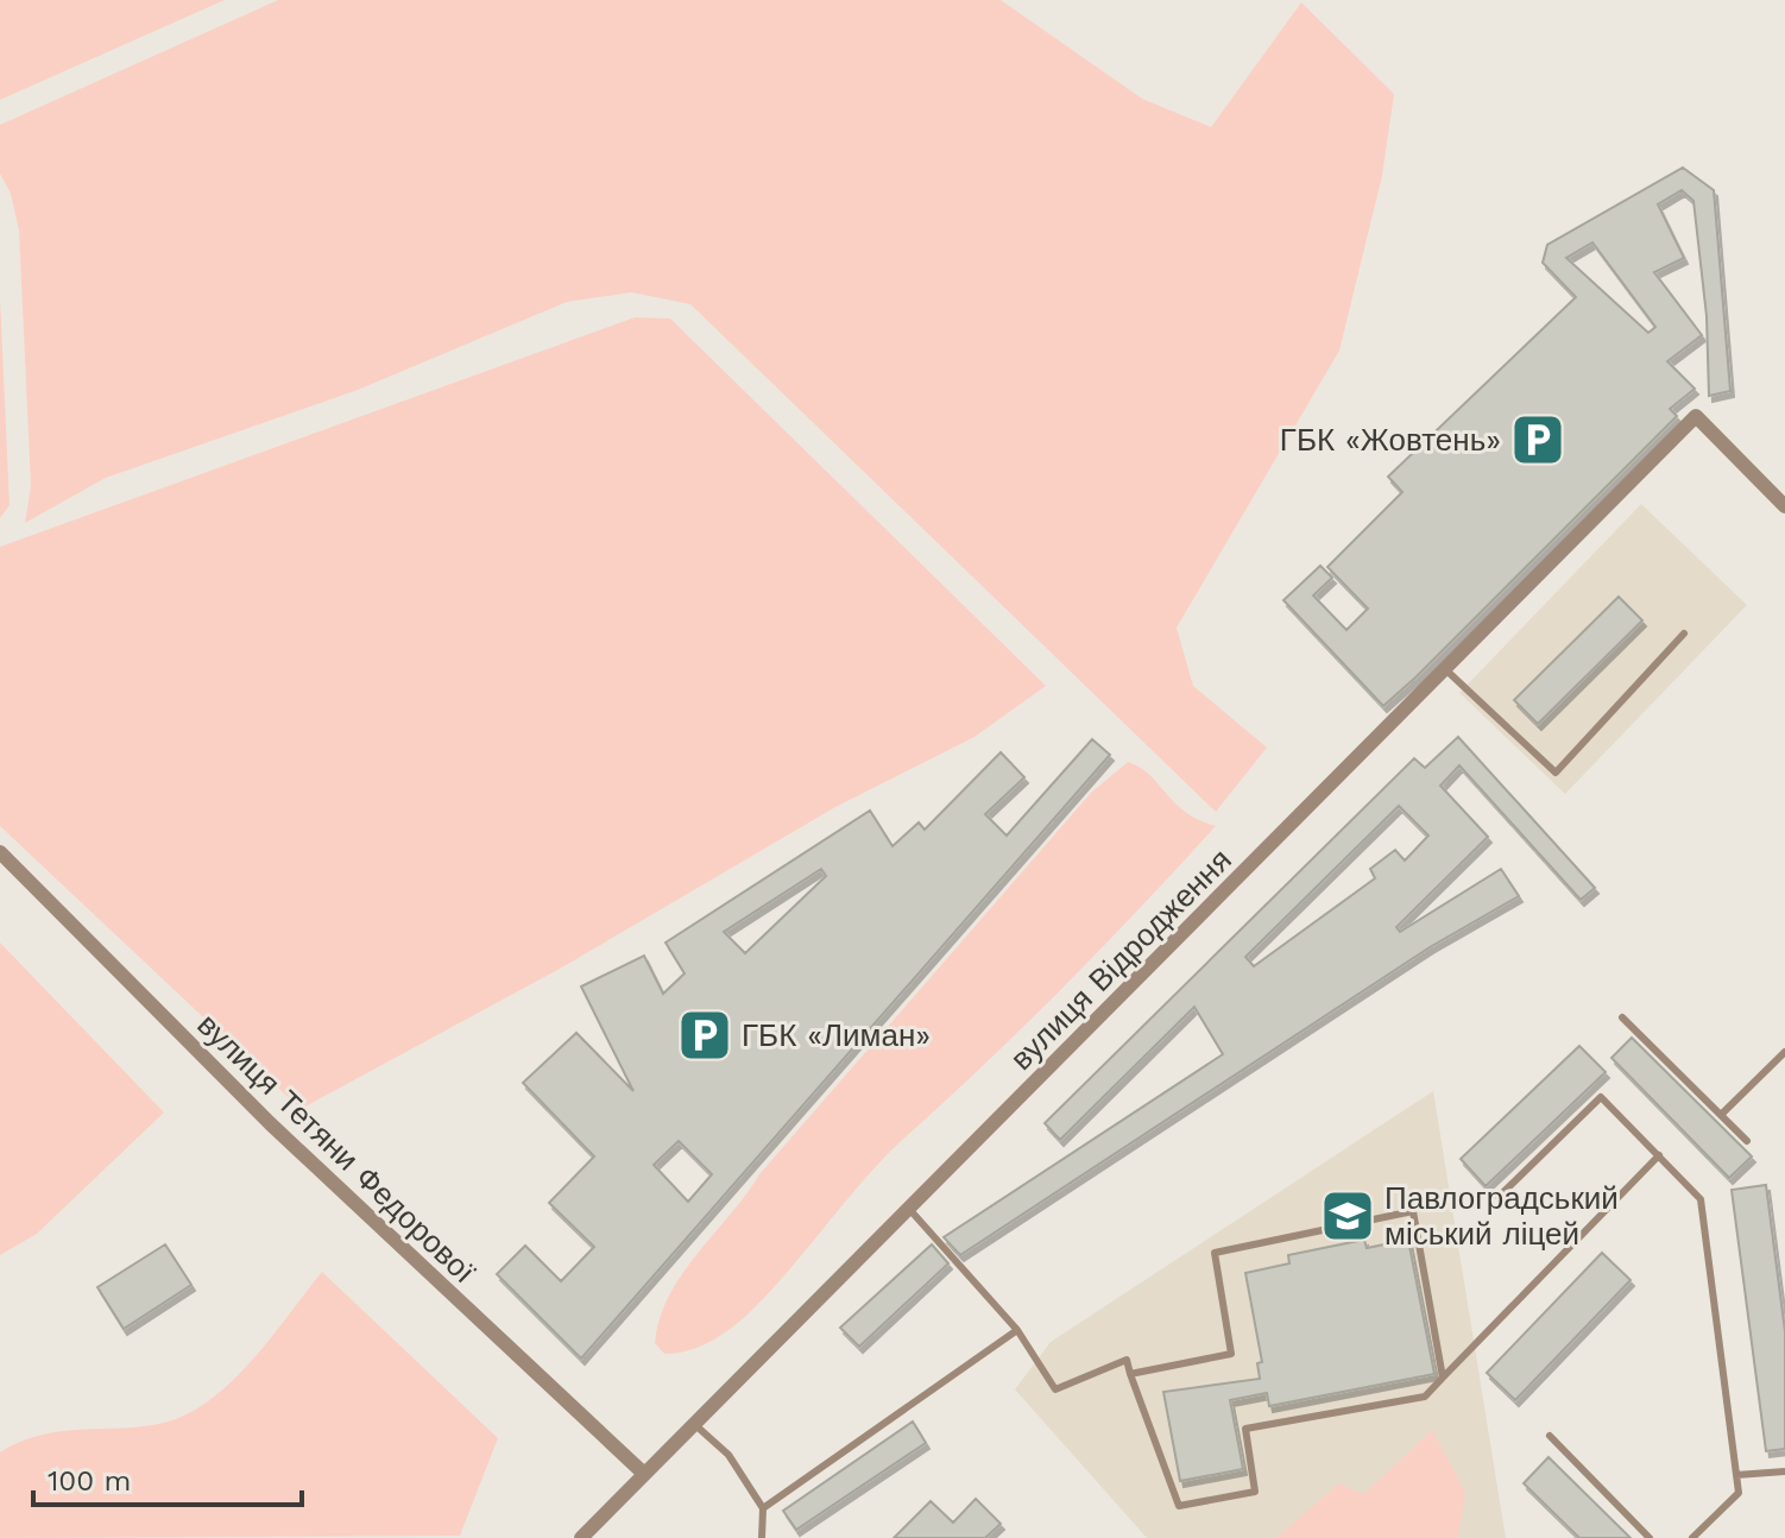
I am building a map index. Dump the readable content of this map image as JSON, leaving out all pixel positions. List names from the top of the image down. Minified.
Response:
{"streets":{"street":["вулиця Відродження","вулиця Тетяни Федорової"]},"crossings":[["вулиця Відродження","вулиця Тетяни Федорової"]],"places":{"parking":["ГБК «Жовтень»","ГБК «Лиман»"],"school or university":["Павлоградський міський ліцей"]},"scale_bar":"100 m"}
